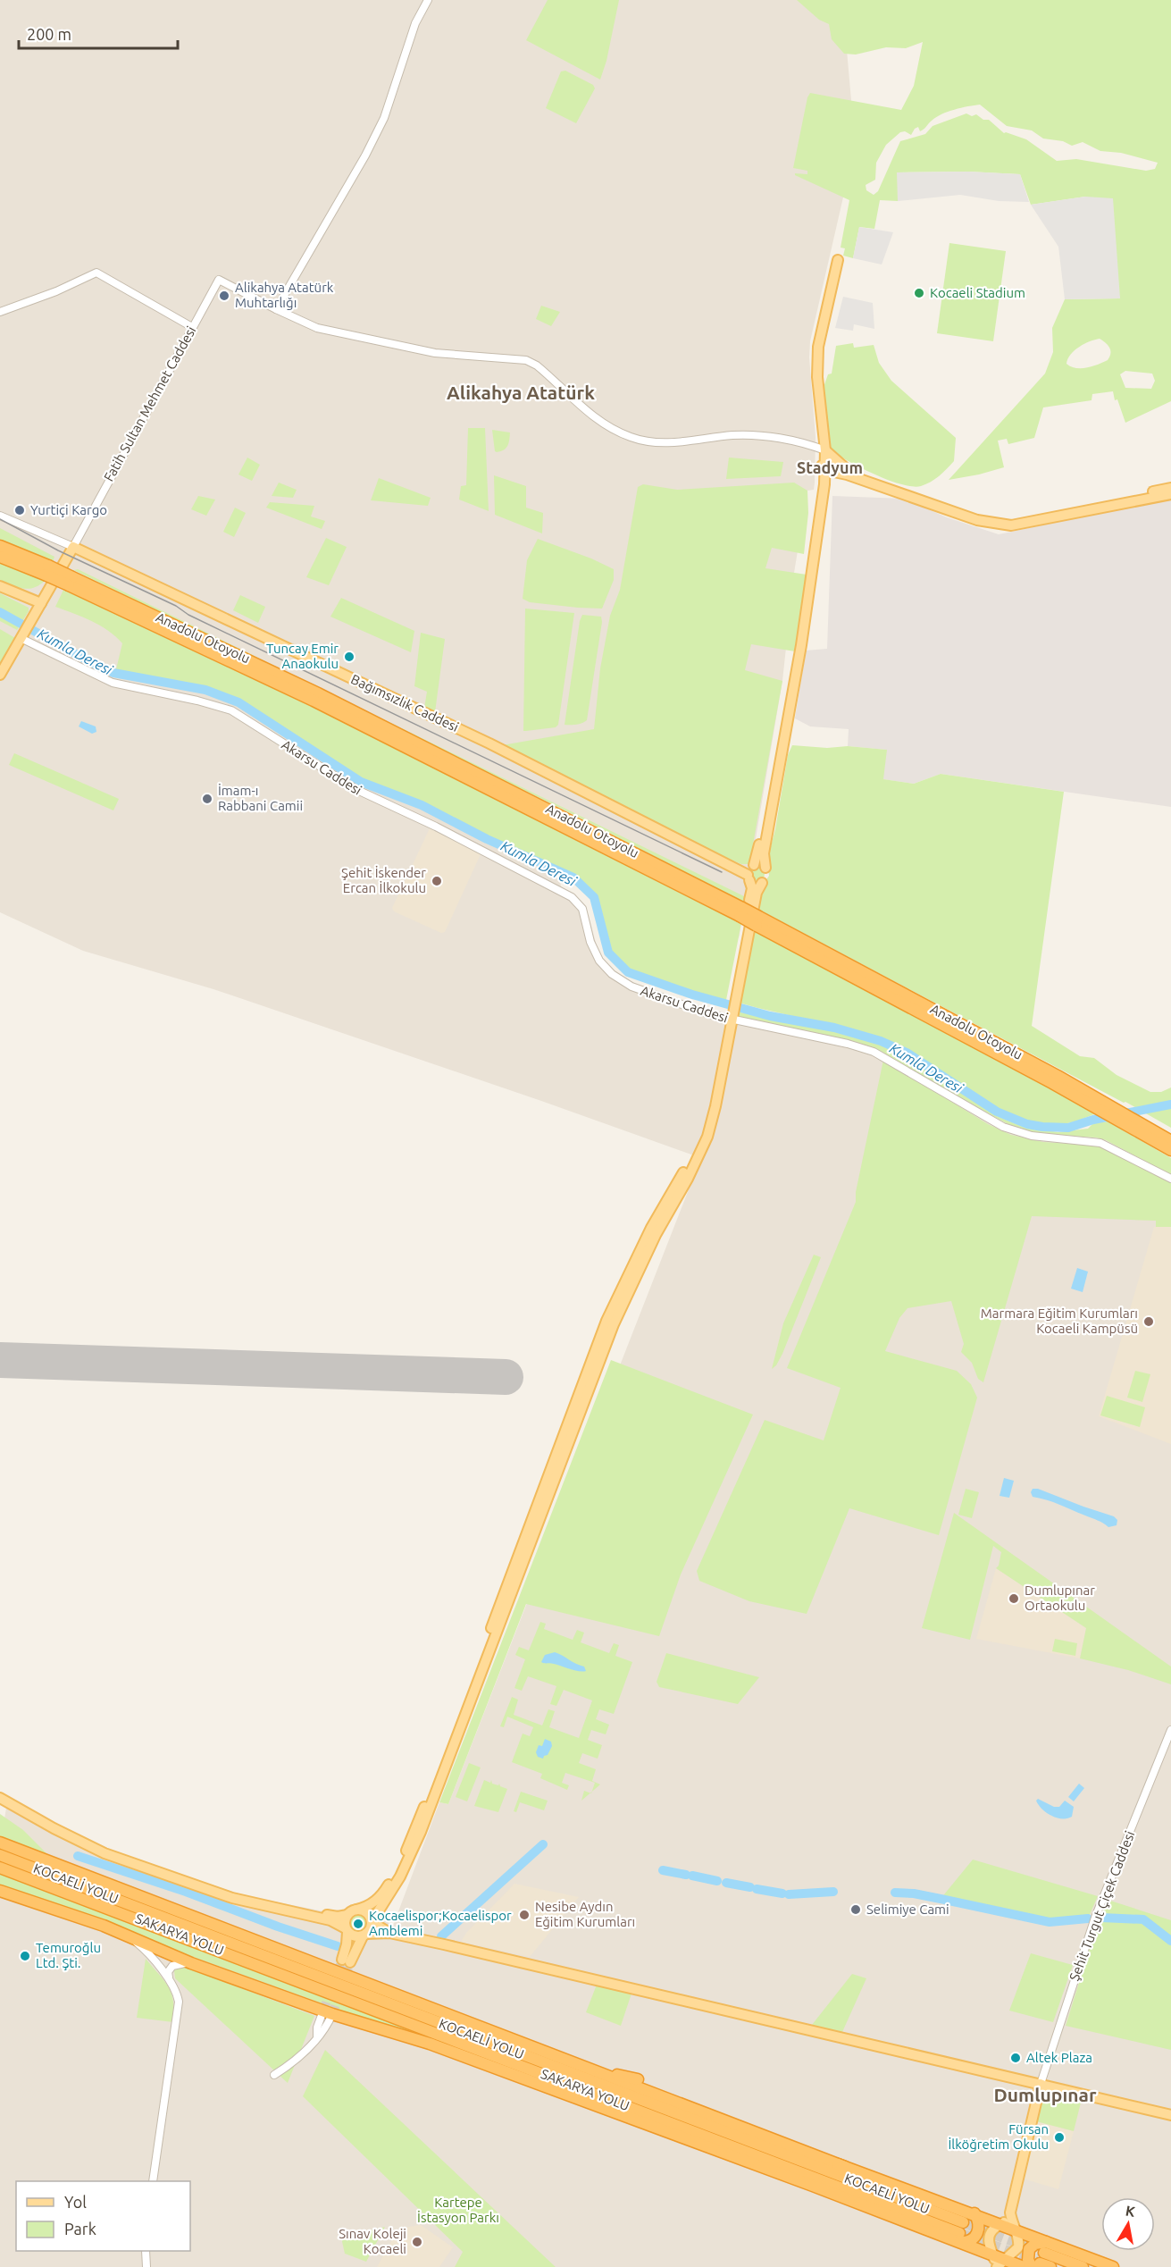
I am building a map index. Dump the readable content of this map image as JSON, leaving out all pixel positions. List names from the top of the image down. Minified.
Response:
{"streets":{"highway":["Anadolu Otoyolu","KOCAELİ YOLU","SAKARYA YOLU"],"main road":["Fatih Sultan Mehmet Caddesi","Bağımsızlık Caddesi"],"street":["Akarsu Caddesi","Şehit Turgut Çiçek Caddesi"]},"crossings":[["Fatih Sultan Mehmet Caddesi","Bağımsızlık Caddesi"],["Fatih Sultan Mehmet Caddesi","Akarsu Caddesi"],["KOCAELİ YOLU","SAKARYA YOLU"]],"districts":["Alikahya Atatürk","Stadyum","Dumlupınar"],"water":["Kumla Deresi"],"parks":["Kartepe İstasyon Parkı"],"places":["Kocaeli Stadium","Alikahya Atatürk Muhtarlığı","Yurtiçi Kargo","Tuncay Emir Anaokulu","İmam-ı Rabbani Camii","Şehit İskender Ercan İlkokulu","Marmara Eğitim Kurumları Kocaeli Kampüsü","Dumlupınar Ortaokulu","Selimiye Cami","Nesibe Aydın Eğitim Kurumları","Kocaelispor;Kocaelispor Amblemi","Temuroğlu Ltd. Şti.","Altek Plaza","Fürsan İlköğretim Okulu","Sınav Koleji Kocaeli"],"legend":["Yol","Park"],"scale_bar":"200 m","north":"top"}
